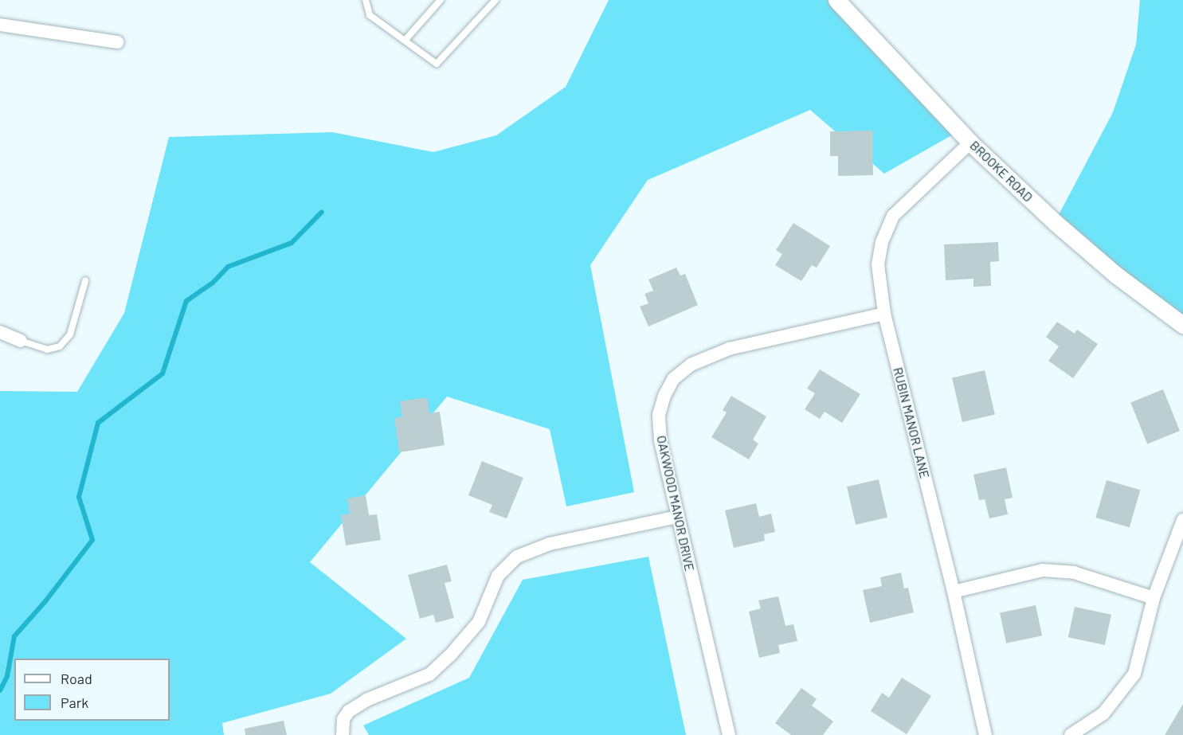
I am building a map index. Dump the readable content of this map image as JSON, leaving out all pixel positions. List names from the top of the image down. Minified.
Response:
{"streets":{"street":["BROOKE ROAD","RUBIN MANOR LANE","OAKWOOD MANOR DRIVE"]},"crossings":[["BROOKE ROAD","RUBIN MANOR LANE"],["RUBIN MANOR LANE","OAKWOOD MANOR DRIVE"]],"legend":["Road","Park"]}
